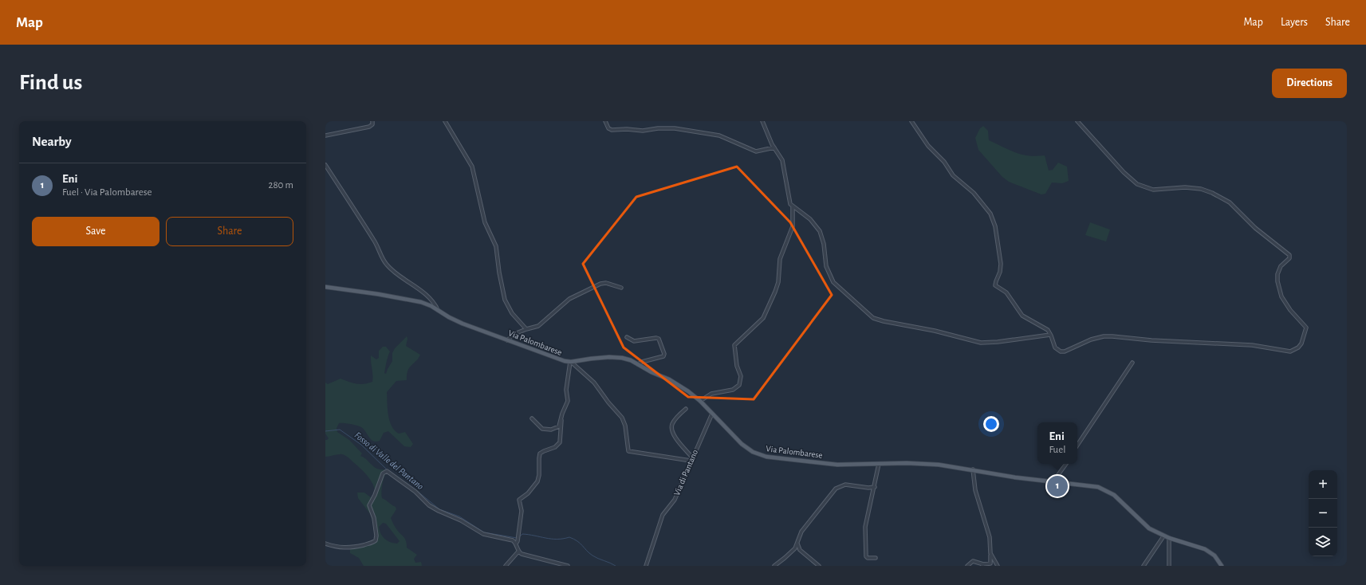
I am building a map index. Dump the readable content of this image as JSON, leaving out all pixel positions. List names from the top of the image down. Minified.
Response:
{"streets":{"main road":["Via Palombarese"],"street":["Via di Pantano"]},"crossings":[["Via Palombarese","Via di Pantano"]],"water":["Fosso di Valle del Pantano"],"page":{"header":"Map","nav":["Map","Layers","Share"],"buttons":["Directions",["Save","Share"]],"title":"Find us","heading":"Nearby","list":[{"mark":"1","name":"Eni","note":"Fuel · Via Palombarese","value":"280 m"}],"popup":["Eni","Fuel"],"map_buttons":["+","−"],"pins":"1"}}
